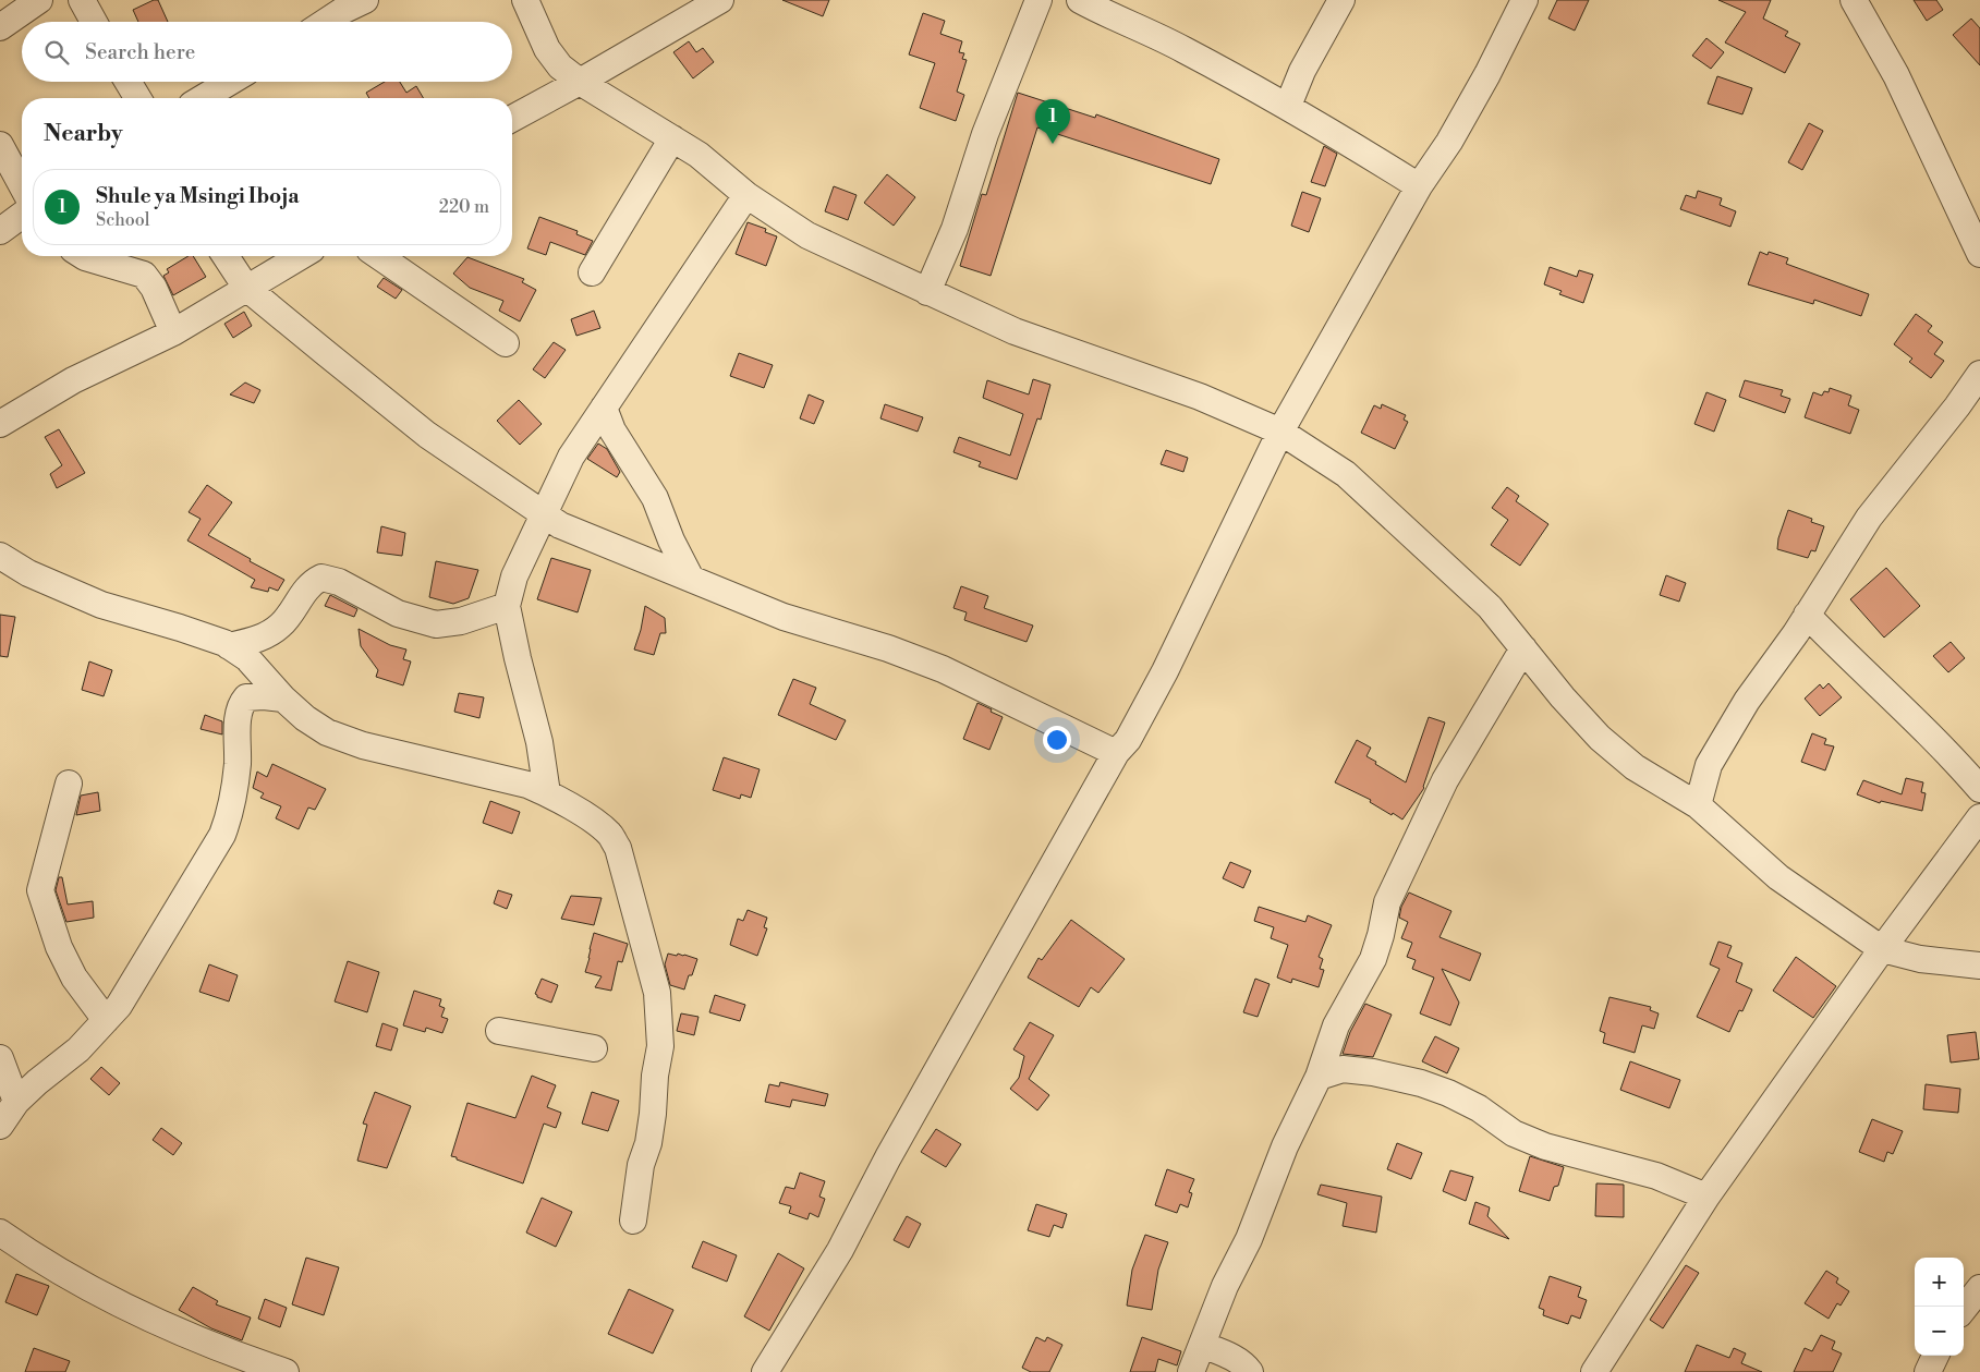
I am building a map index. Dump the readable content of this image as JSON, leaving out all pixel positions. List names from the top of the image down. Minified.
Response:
{"page":{"search":"Search here","heading":"Nearby","pins":"1","list":[{"mark":"1","name":"Shule ya Msingi Iboja","note":"School","value":"220 m"}],"map_buttons":["+","−"]}}
